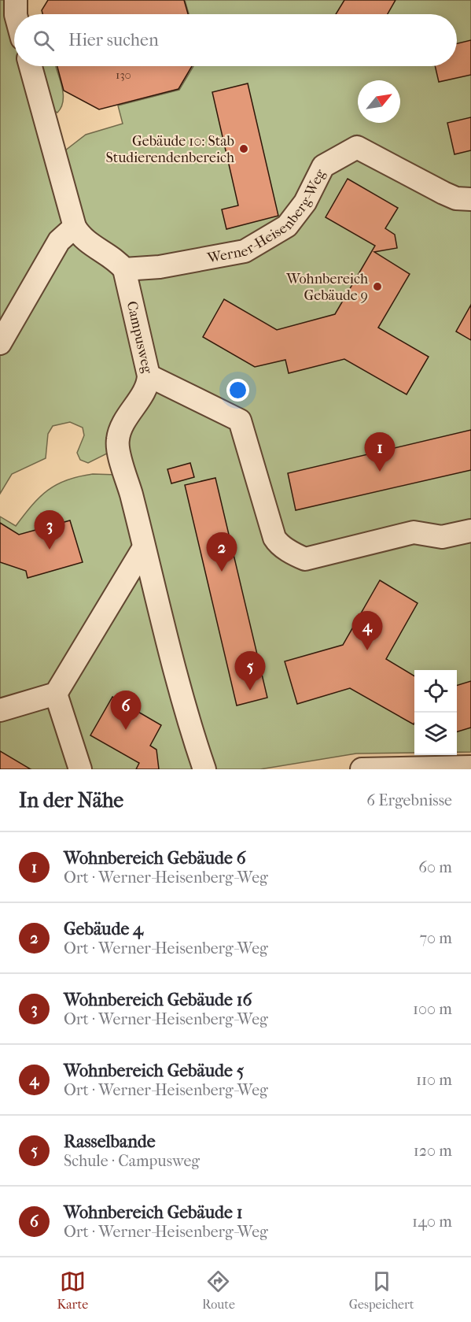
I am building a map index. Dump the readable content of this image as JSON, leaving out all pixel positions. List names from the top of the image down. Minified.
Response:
{"streets":{"street":["Werner-Heisenberg-Weg","Campusweg"]},"crossings":[["Werner-Heisenberg-Weg","Campusweg"]],"places":["Gebäude 10: Stab Studierendenbereich","Wohnbereich Gebäude 9"],"house_numbers":["130"],"north":"top right","page":{"search":"Hier suchen","pins":["1","3","2","4","5","6"],"heading":["In der Nähe","6 Ergebnisse"],"list":[{"mark":"1","name":"Wohnbereich Gebäude 6","note":"Ort · Werner-Heisenberg-Weg","value":"60 m"},{"mark":"2","name":"Gebäude 4","note":"Ort · Werner-Heisenberg-Weg","value":"70 m"},{"mark":"3","name":"Wohnbereich Gebäude 16","note":"Ort · Werner-Heisenberg-Weg","value":"100 m"},{"mark":"4","name":"Wohnbereich Gebäude 5","note":"Ort · Werner-Heisenberg-Weg","value":"110 m"},{"mark":"5","name":"Rasselbande","note":"Schule · Campusweg","value":"120 m"},{"mark":"6","name":"Wohnbereich Gebäude 1","note":"Ort · Werner-Heisenberg-Weg","value":"140 m"}],"nav":["Karte","Route","Gespeichert"]}}
